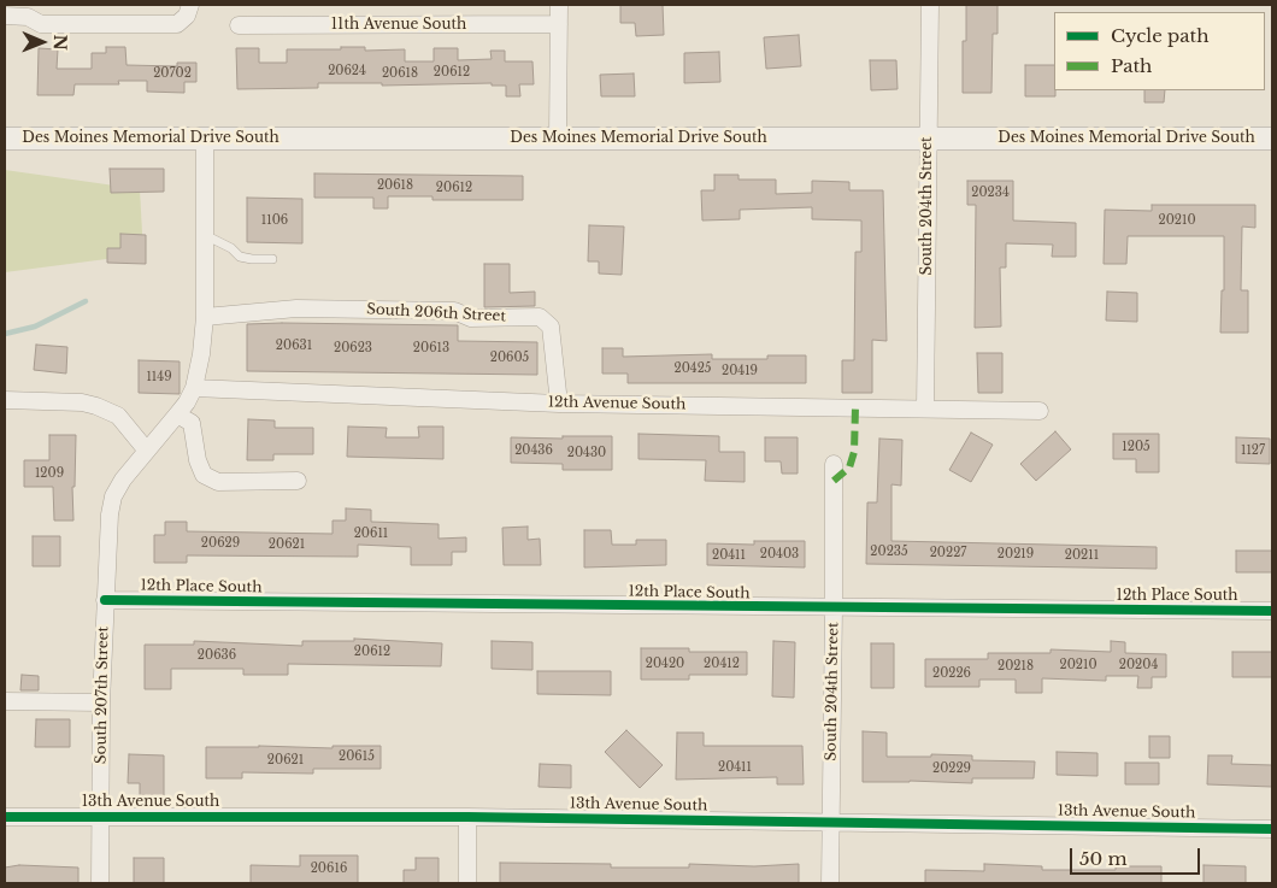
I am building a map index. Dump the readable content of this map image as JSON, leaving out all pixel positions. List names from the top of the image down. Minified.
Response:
{"streets":{"main road":["Des Moines Memorial Drive South"],"street":["11th Avenue South","South 204th Street","South 206th Street","12th Avenue South","12th Place South","South 207th Street","13th Avenue South"]},"crossings":[["Des Moines Memorial Drive South","South 204th Street"],["Des Moines Memorial Drive South","South 207th Street"],["South 204th Street","12th Avenue South"],["South 204th Street","12th Place South"],["South 204th Street","13th Avenue South"],["South 206th Street","12th Avenue South"],["South 206th Street","South 207th Street"],["12th Avenue South","South 207th Street"],["12th Place South","South 207th Street"],["South 207th Street","13th Avenue South"]],"house_numbers":["20624","20612","20702","20618","20618","20612","20234","1106","20210","20631","20623","20613","20605","20425","20419","1149","1205","20436","1127","20430","1209","20611","20629","20621","20235","20227","20403","20219","20411","20211","20612","20636","20420","20412","20210","20204","20218","20226","20615","20621","20411","20229","20616"],"legend":["Cycle path","Path"],"scale_bar":"50 m","north":"right"}
